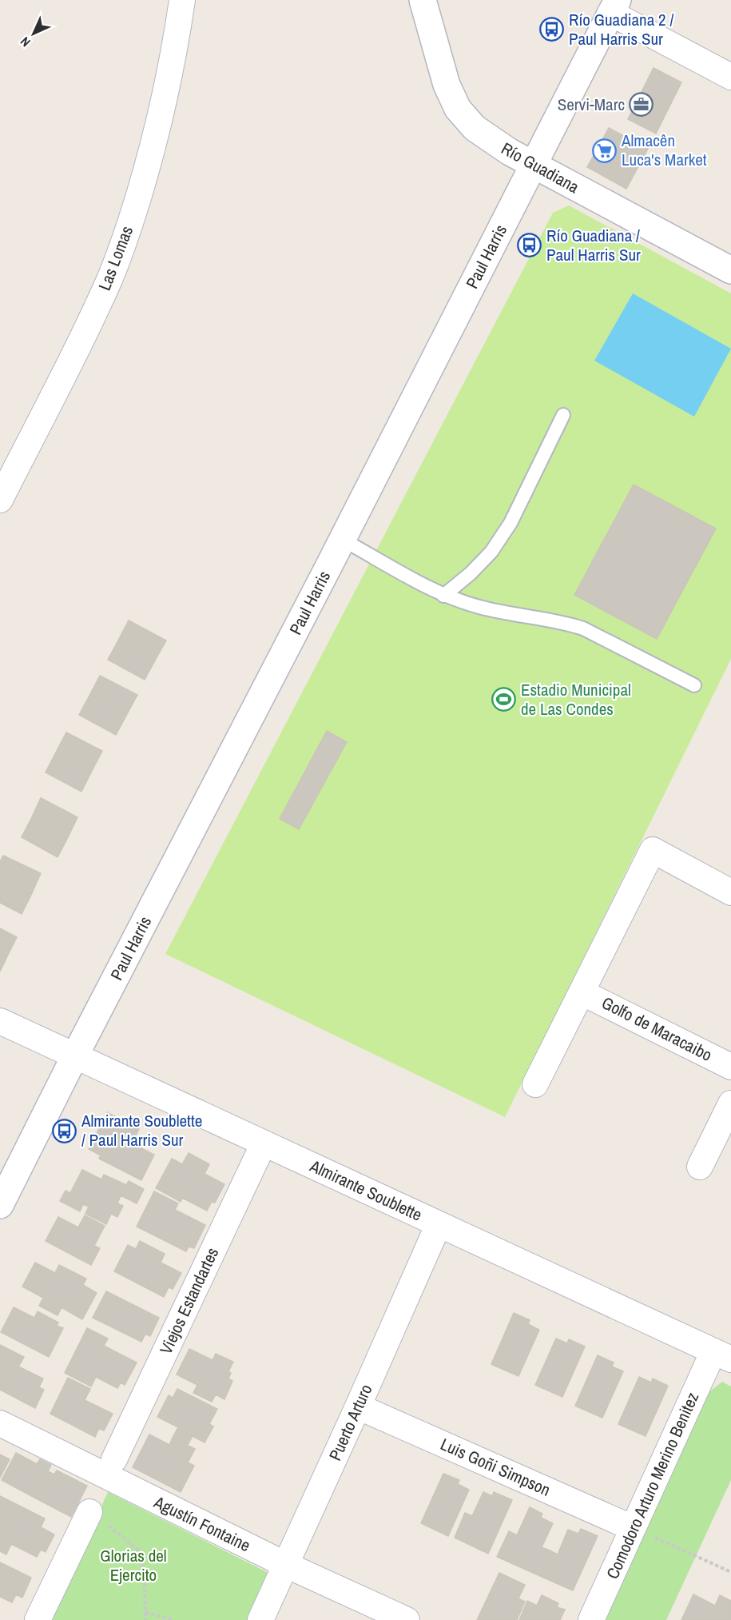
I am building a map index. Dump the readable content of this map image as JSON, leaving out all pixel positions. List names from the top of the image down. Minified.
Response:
{"streets":{"street":["Río Guadiana","Paul Harris","Las Lomas","Golfo de Maracaibo","Almirante Soublette","Viejos Estandartes","Puerto Arturo","Luis Goñi Simpson","Comodoro Arturo Merino Benitez","Agustín Fontaine"]},"crossings":[["Río Guadiana","Paul Harris"],["Paul Harris","Almirante Soublette"],["Almirante Soublette","Viejos Estandartes"],["Almirante Soublette","Puerto Arturo"],["Almirante Soublette","Comodoro Arturo Merino Benitez"],["Puerto Arturo","Luis Goñi Simpson"],["Puerto Arturo","Agustín Fontaine"],["Luis Goñi Simpson","Comodoro Arturo Merino Benitez"]],"parks":["Glorias del Ejercito"],"places":{"bus stop":["Río Guadiana 2 / Paul Harris Sur","Río Guadiana / Paul Harris Sur","Almirante Soublette / Paul Harris Sur"],"office":["Servi-Marc"],"supermarket":["Almacên Luca's Market"],"sports":["Estadio Municipal de Las Condes"]},"north":"bottom left"}
